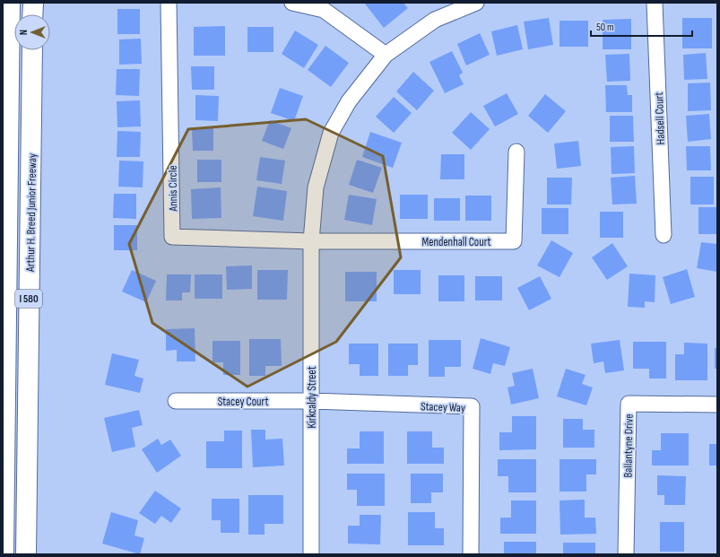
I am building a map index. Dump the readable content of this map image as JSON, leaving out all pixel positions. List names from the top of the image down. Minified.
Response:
{"streets":{"highway":["Arthur H. Breed Junior Freeway","I 580"],"street":["Hadsell Court","Annis Circle","Mendenhall Court","Kirkcaldy Street","Stacey Court","Stacey Way","Ballantyne Drive"]},"crossings":[["Annis Circle","Mendenhall Court"],["Annis Circle","Kirkcaldy Street"],["Mendenhall Court","Kirkcaldy Street"],["Kirkcaldy Street","Stacey Court"],["Kirkcaldy Street","Stacey Way"],["Stacey Court","Stacey Way"]],"scale_bar":"50 m","north":"left"}
